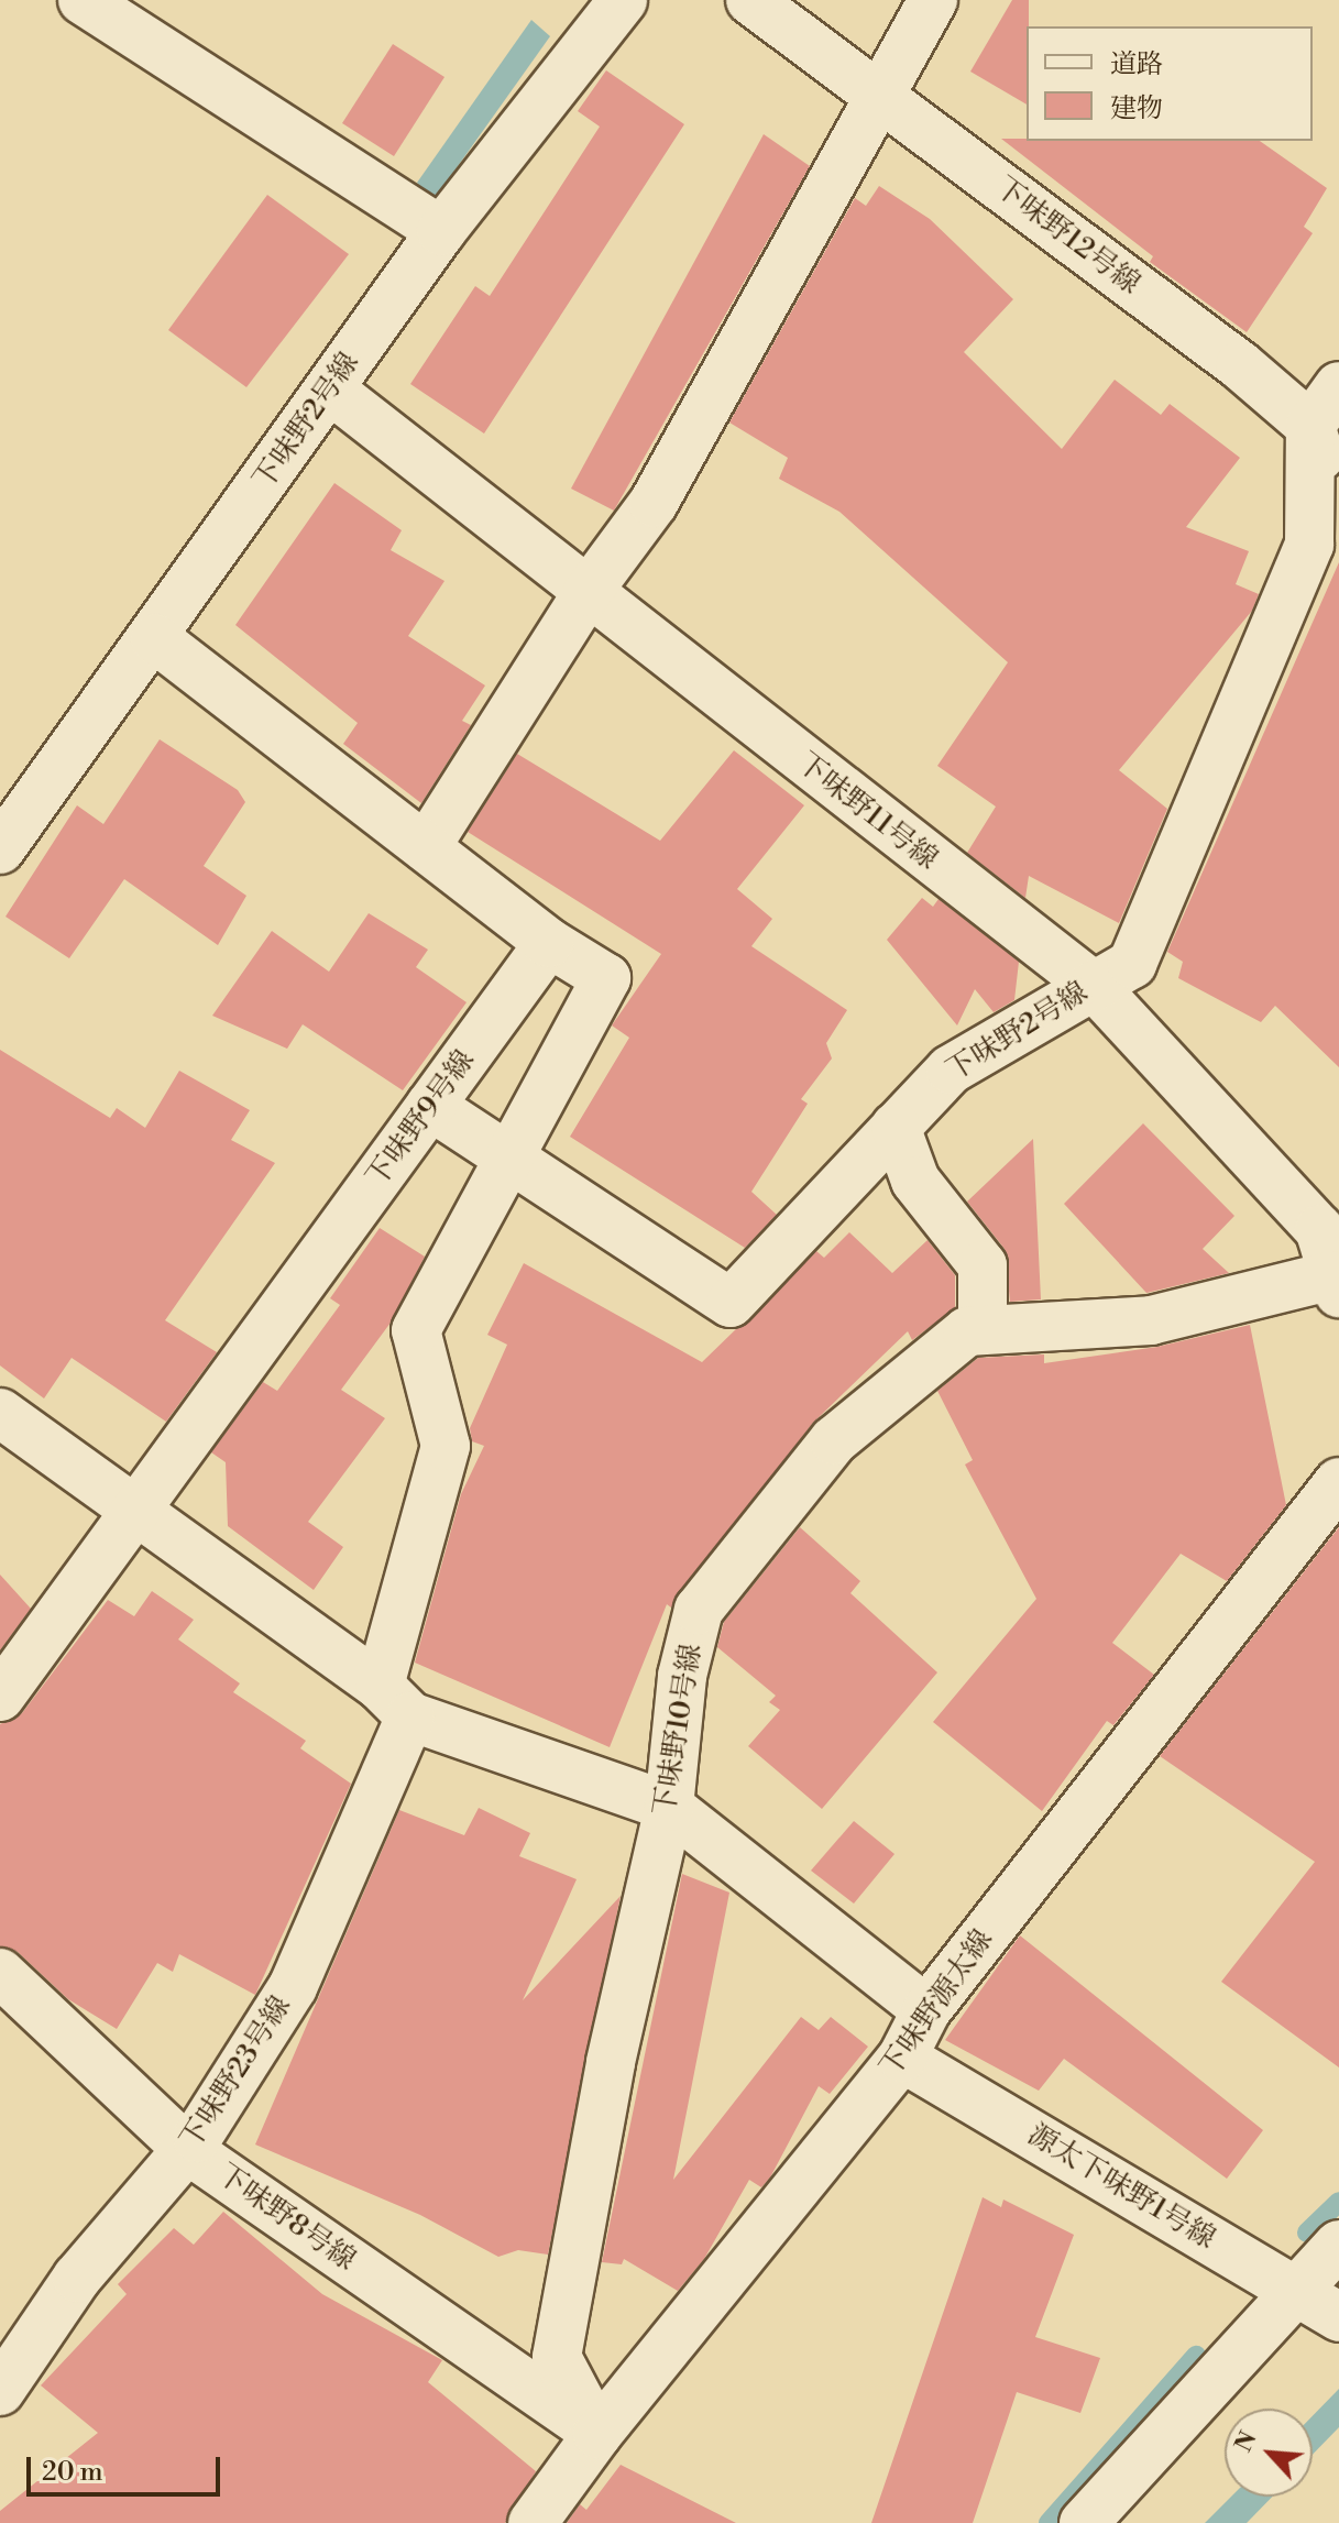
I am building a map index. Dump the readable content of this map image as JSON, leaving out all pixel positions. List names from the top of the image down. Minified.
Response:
{"streets":{"street":["下味野12号線","下味野2号線","下味野11号線","下味野9号線","下味野10号線","下味野源太線","下味野23号線","源太下味野1号線","下味野8号線"]},"crossings":[["下味野12号線","下味野2号線"],["下味野2号線","下味野11号線"],["下味野2号線","下味野9号線"],["下味野2号線","下味野23号線"],["下味野11号線","下味野10号線"],["下味野9号線","下味野23号線"],["下味野10号線","下味野源太線"],["下味野10号線","下味野8号線"],["下味野源太線","源太下味野1号線"],["下味野源太線","下味野8号線"],["下味野23号線","下味野8号線"]],"legend":["道路","建物"],"scale_bar":"20 m","north":"top left"}
